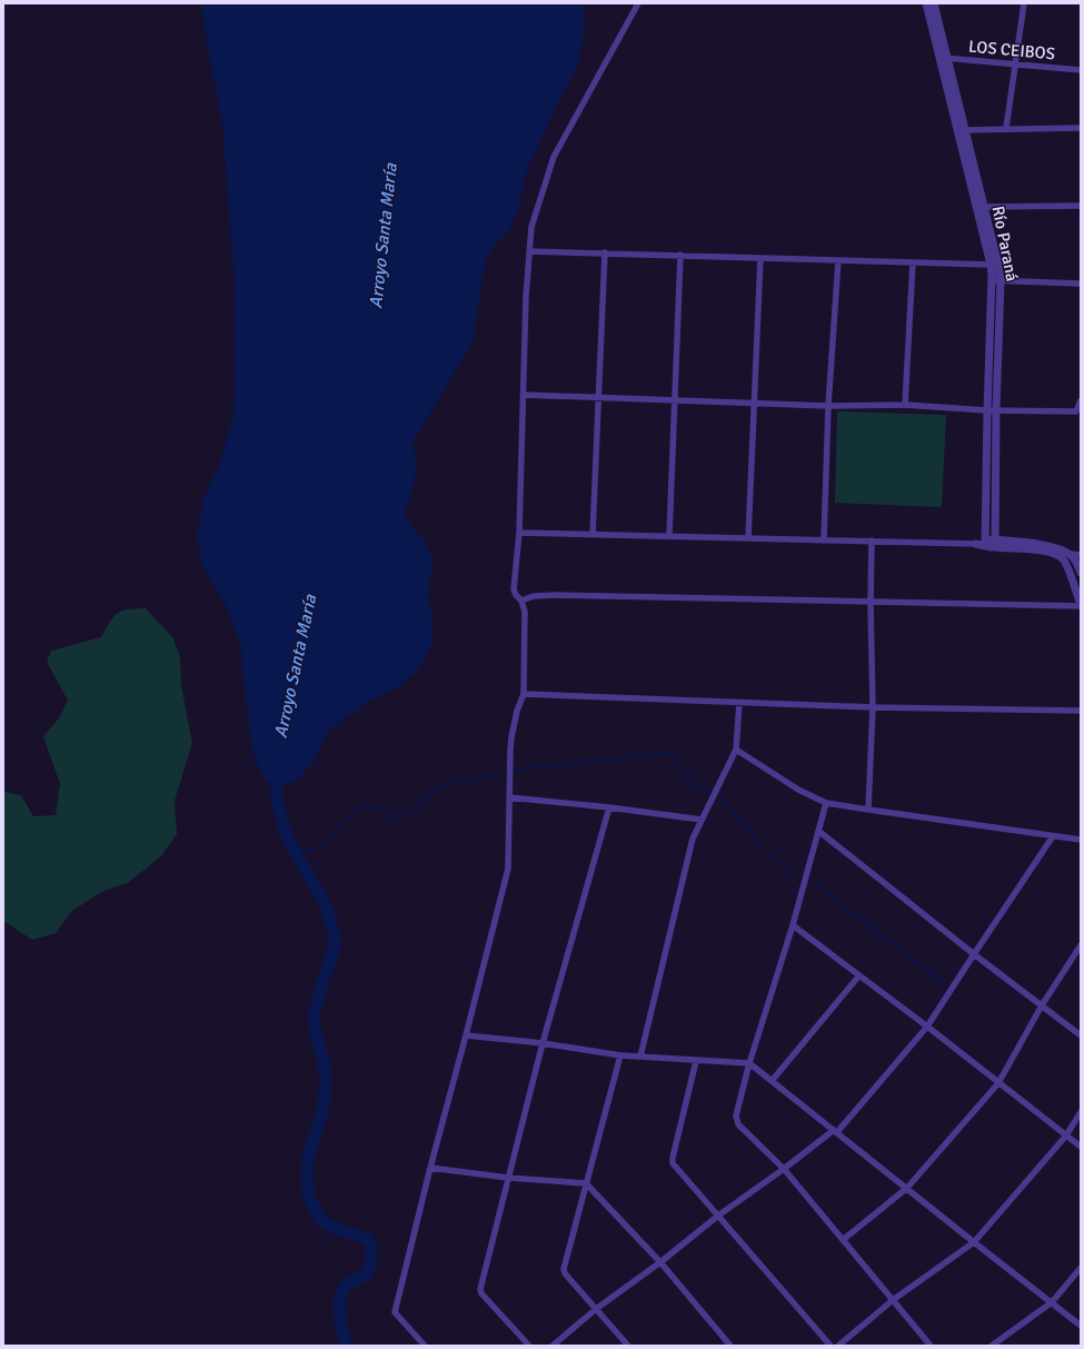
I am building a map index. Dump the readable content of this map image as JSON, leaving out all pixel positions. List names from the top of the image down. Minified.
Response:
{"streets":{"street":["LOS CEIBOS","Río Paraná"]},"crossings":[["LOS CEIBOS","Río Paraná"]],"water":["Arroyo Santa María"]}
